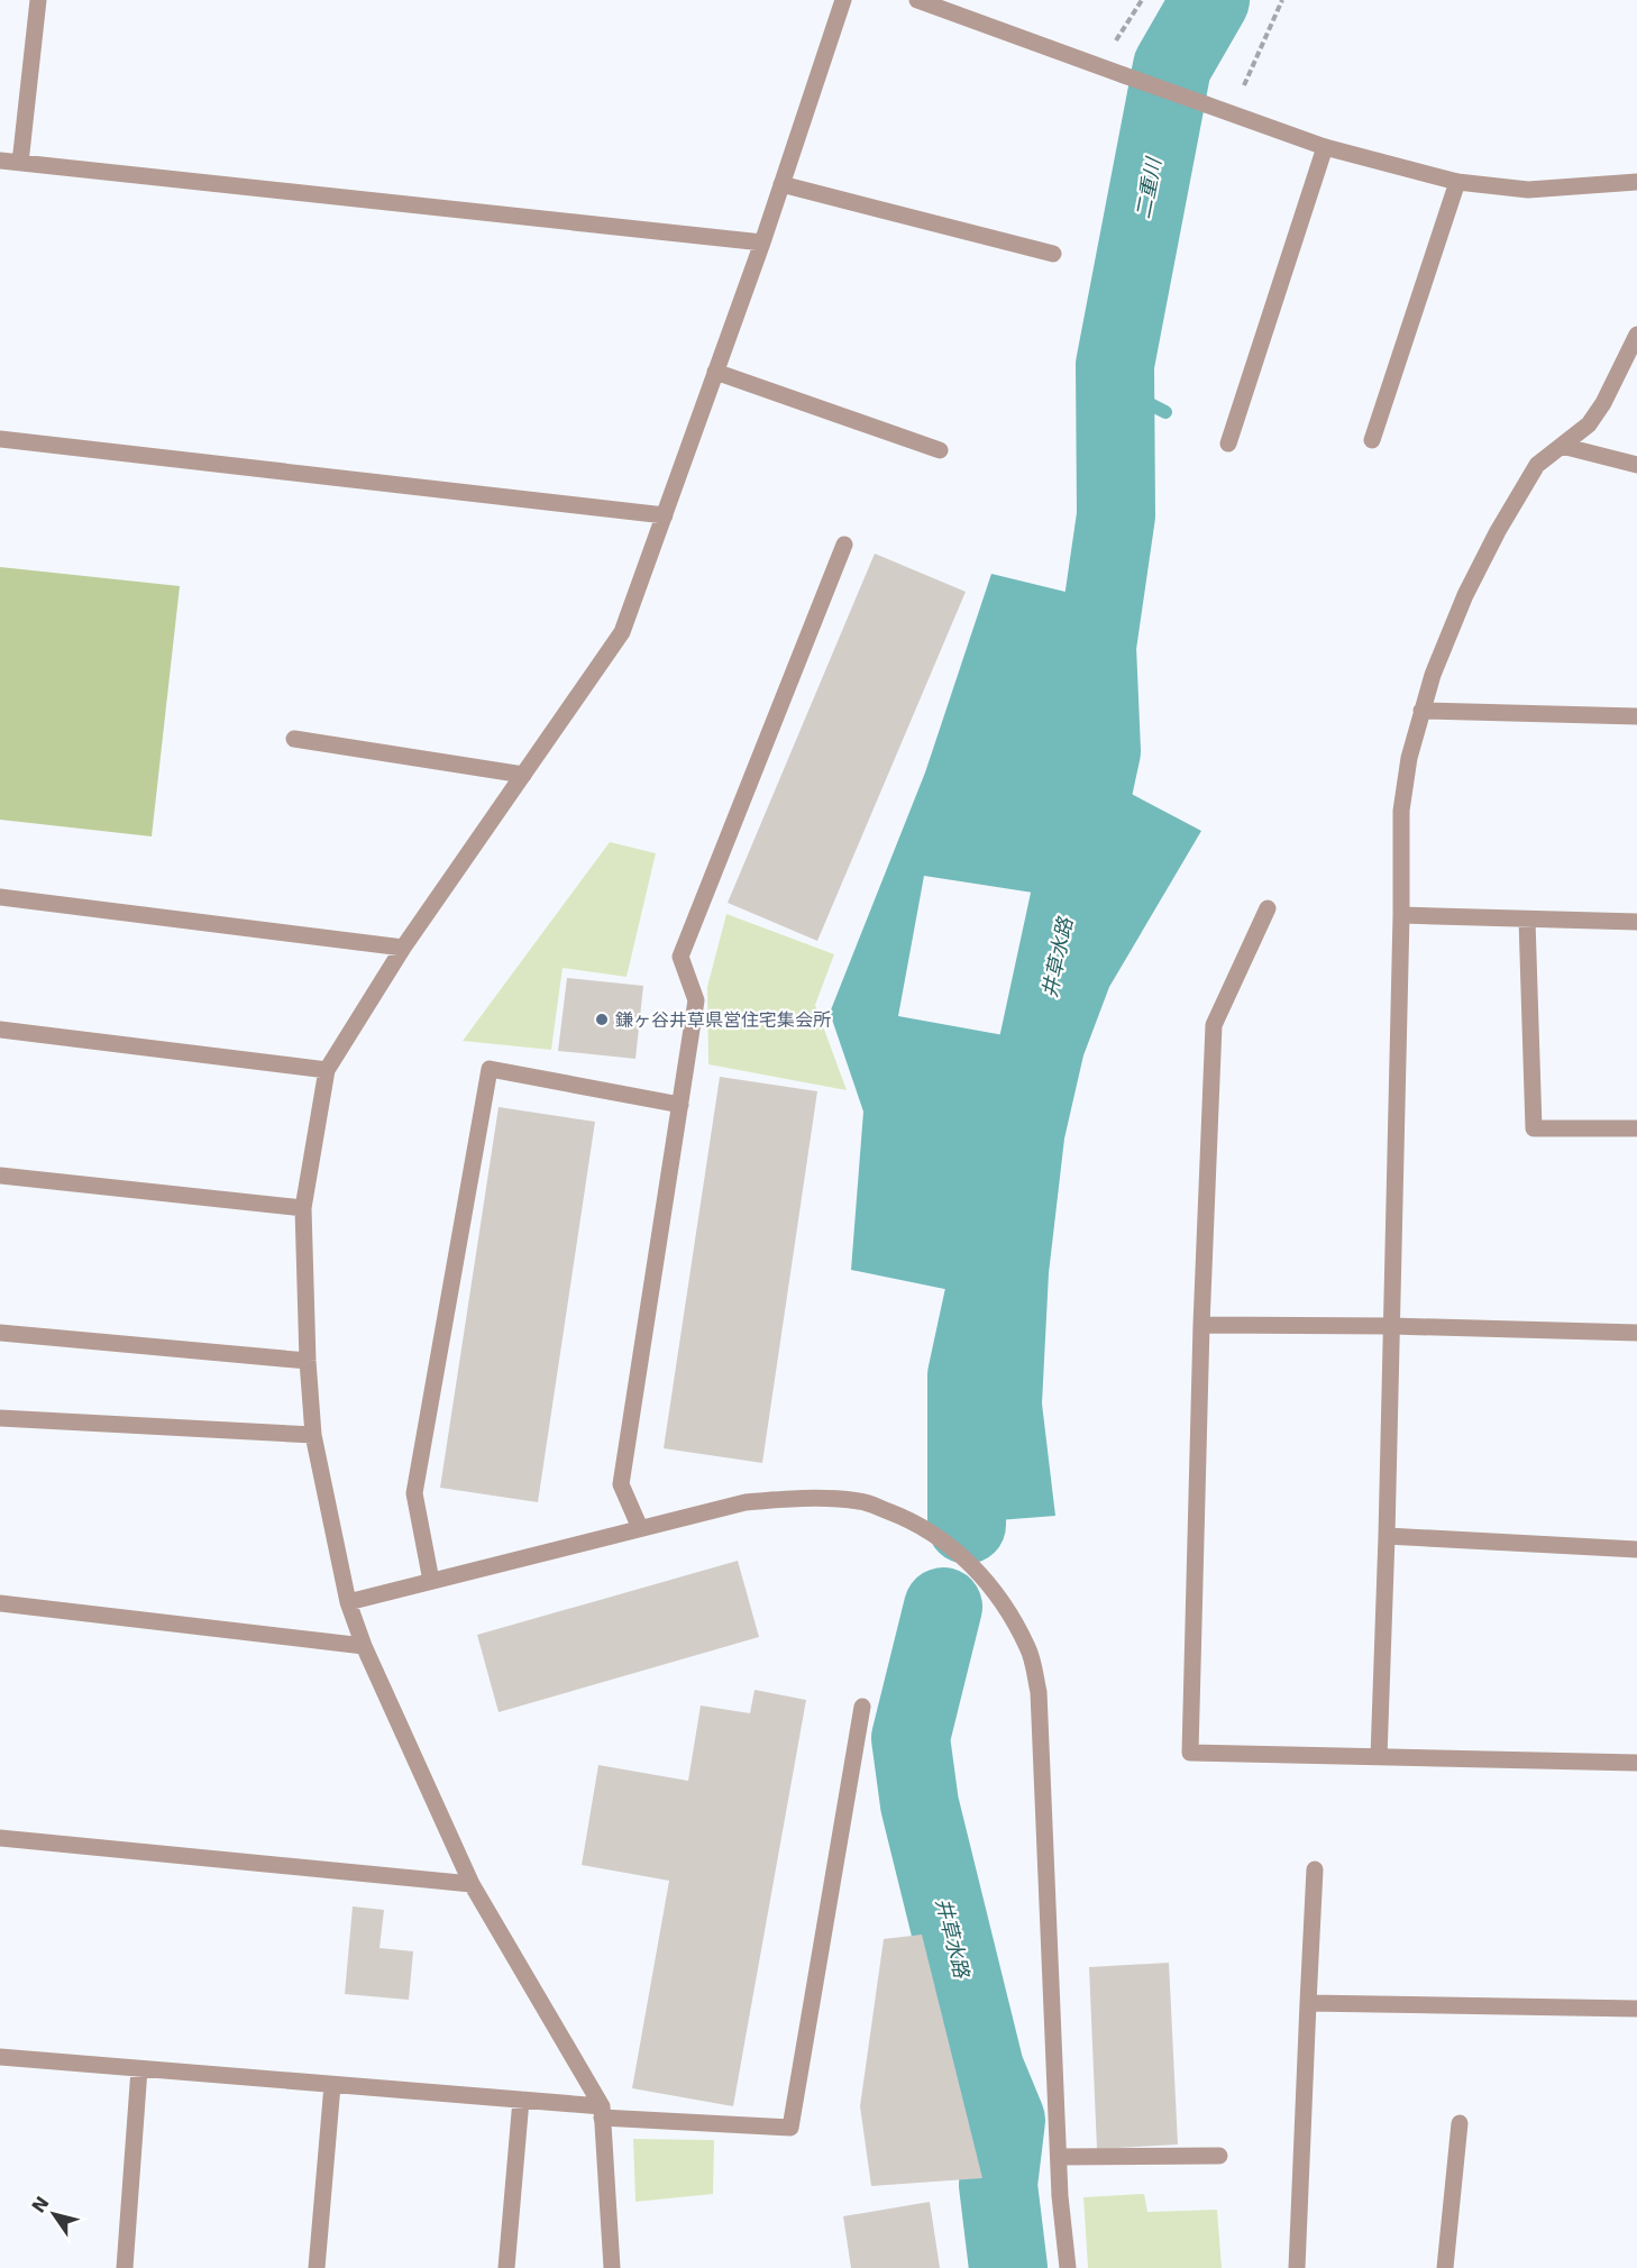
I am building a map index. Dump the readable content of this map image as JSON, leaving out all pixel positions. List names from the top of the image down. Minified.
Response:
{"water":["二重川","井草水路"],"places":["鎌ヶ谷井草県営住宅集会所"],"north":"top left"}
